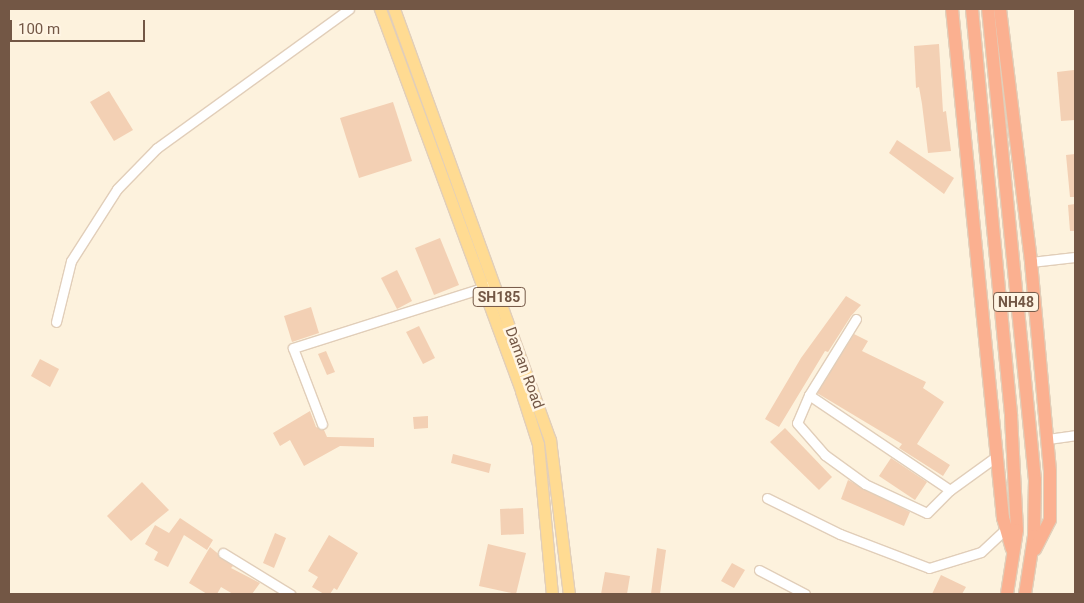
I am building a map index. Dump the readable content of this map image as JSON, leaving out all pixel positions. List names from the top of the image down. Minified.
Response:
{"streets":{"highway":["NH48"],"main road":["SH185","Daman Road"]},"scale_bar":"100 m"}
